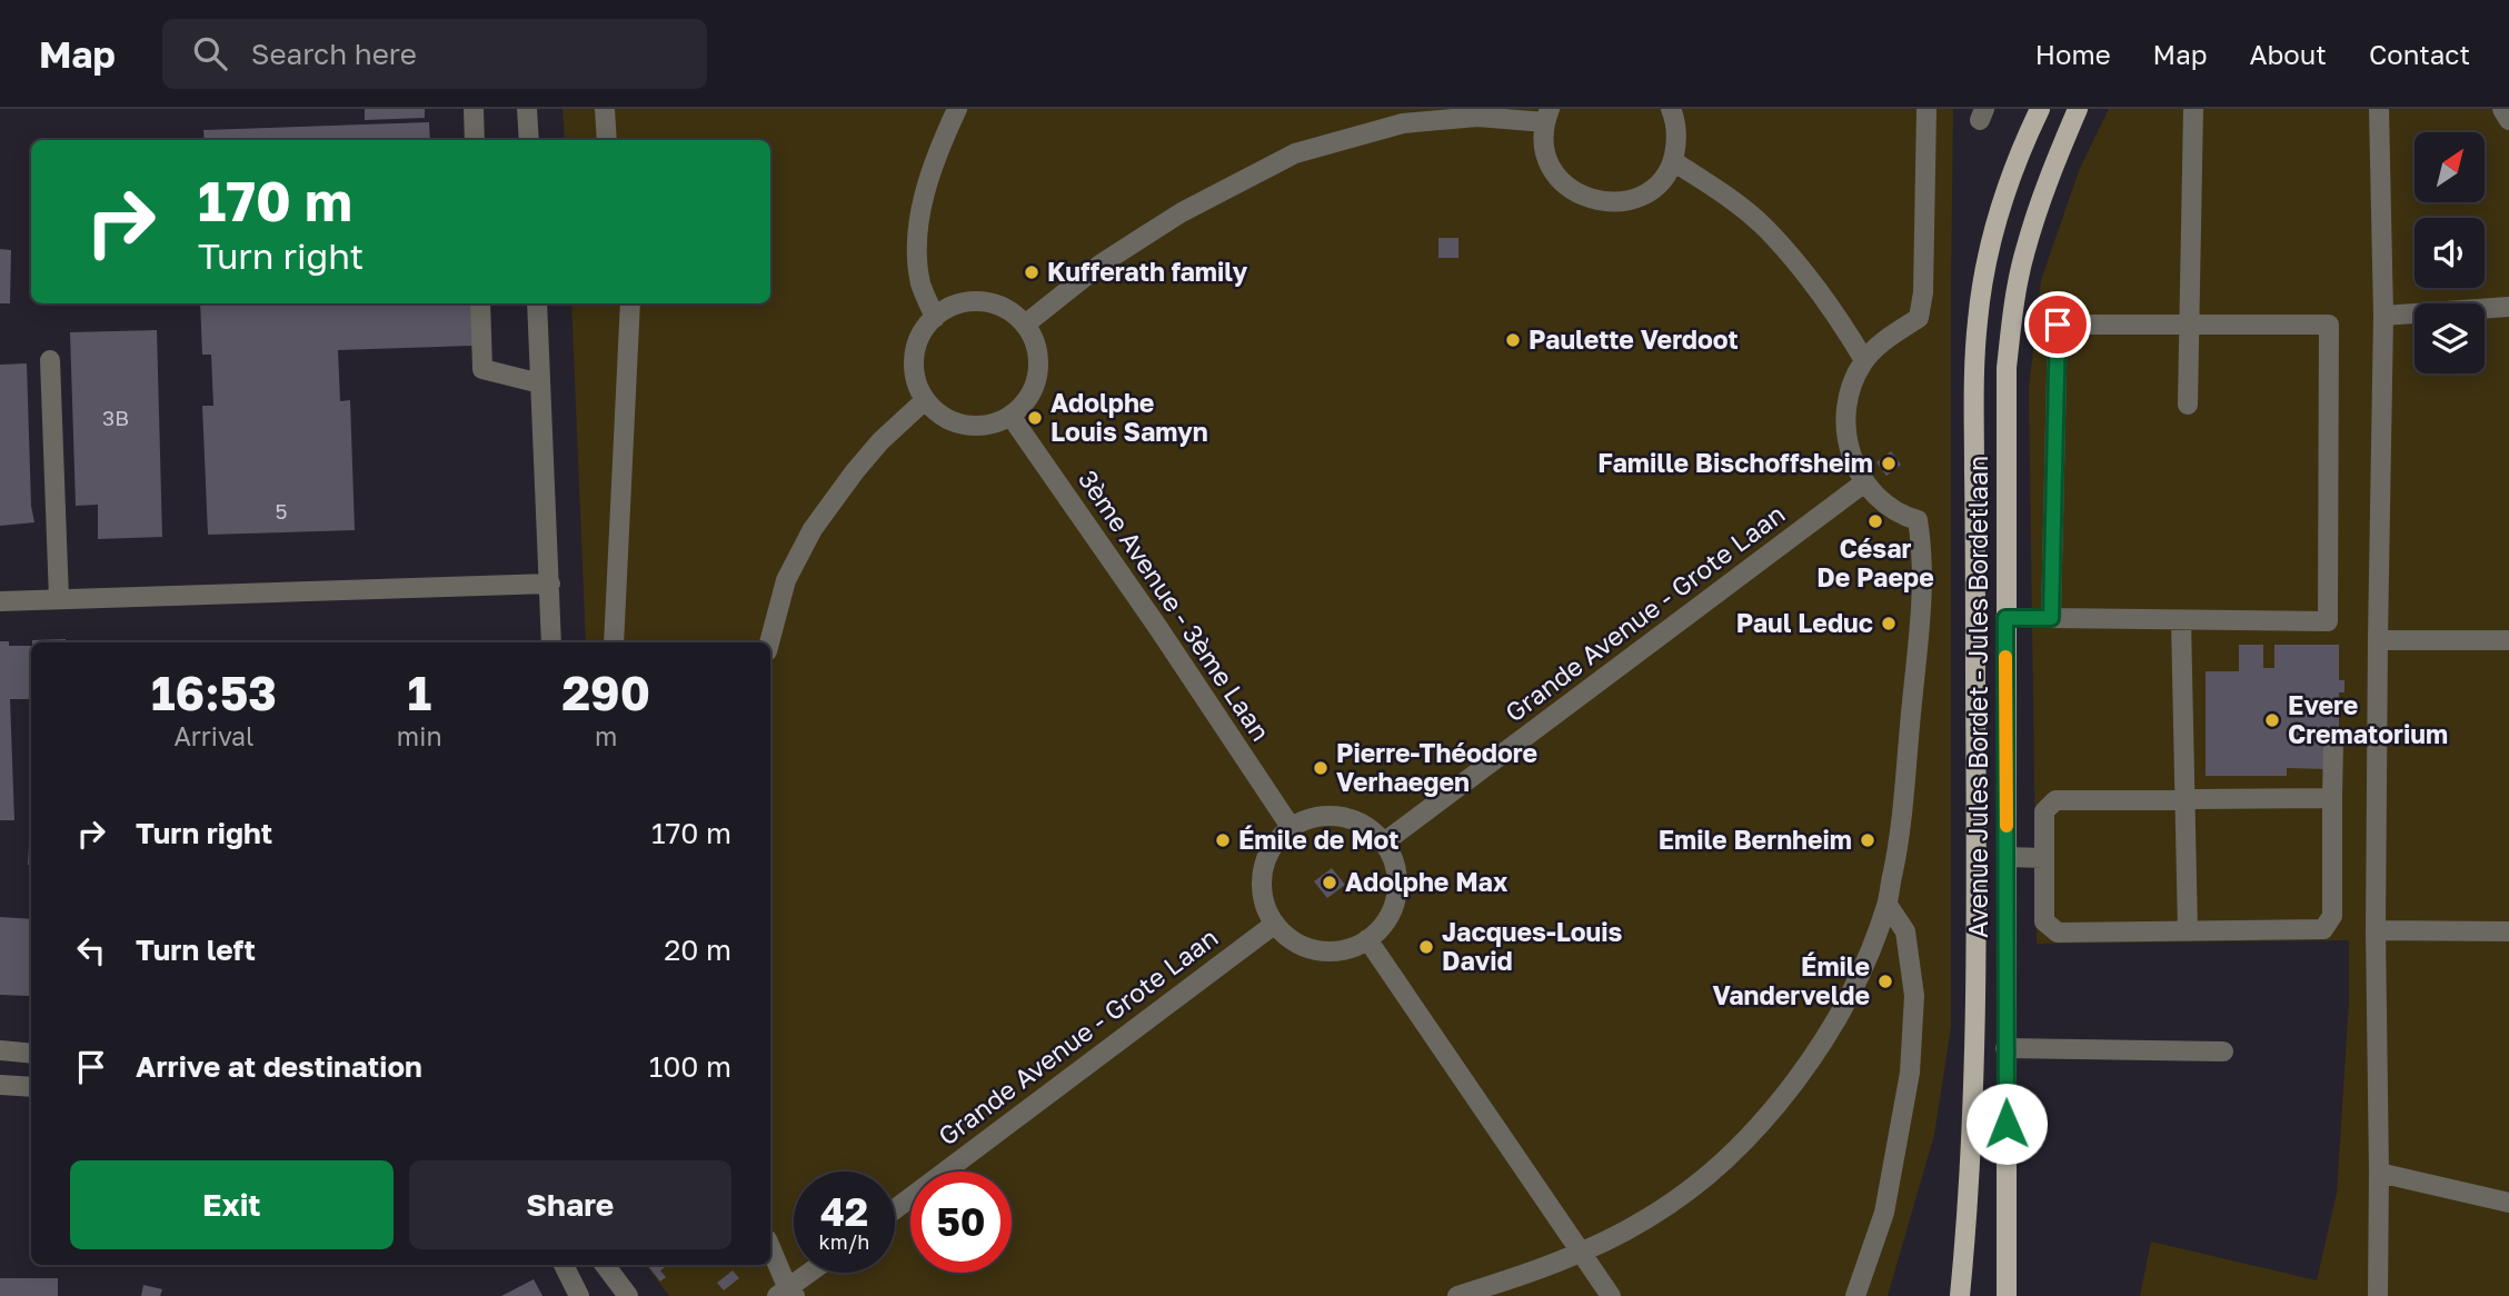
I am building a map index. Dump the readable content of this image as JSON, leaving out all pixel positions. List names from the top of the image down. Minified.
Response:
{"streets":{"main road":["Avenue Jules Bordet - Jules Bordetlaan"],"street":["3ème Avenue - 3ème Laan","Grande Avenue - Grote Laan"]},"crossings":[["3ème Avenue - 3ème Laan","Grande Avenue - Grote Laan"]],"places":["Kufferath family","Paulette Verdoot","Adolphe Louis Samyn","Famille Bischoffsheim","César De Paepe","Paul Leduc","Evere Crematorium","Pierre-Théodore Verhaegen","Émile de Mot","Emile Bernheim","Adolphe Max","Jacques-Louis David","Émile Vandervelde"],"house_numbers":["3B","5"],"north":"top right","page":{"header":"Map","search":"Search here","nav":["Home","Map","About","Contact"],"turn":["170 m","Turn right"],"eta":["16:53","Arrival","1","min","290","m"],"list":[{"name":"Turn right","value":"170 m"},{"name":"Turn left","value":"20 m"},{"name":"Arrive at destination","value":"100 m"}],"buttons":["Exit","Share"],"speed":"42 km/h","limit":"50"}}
